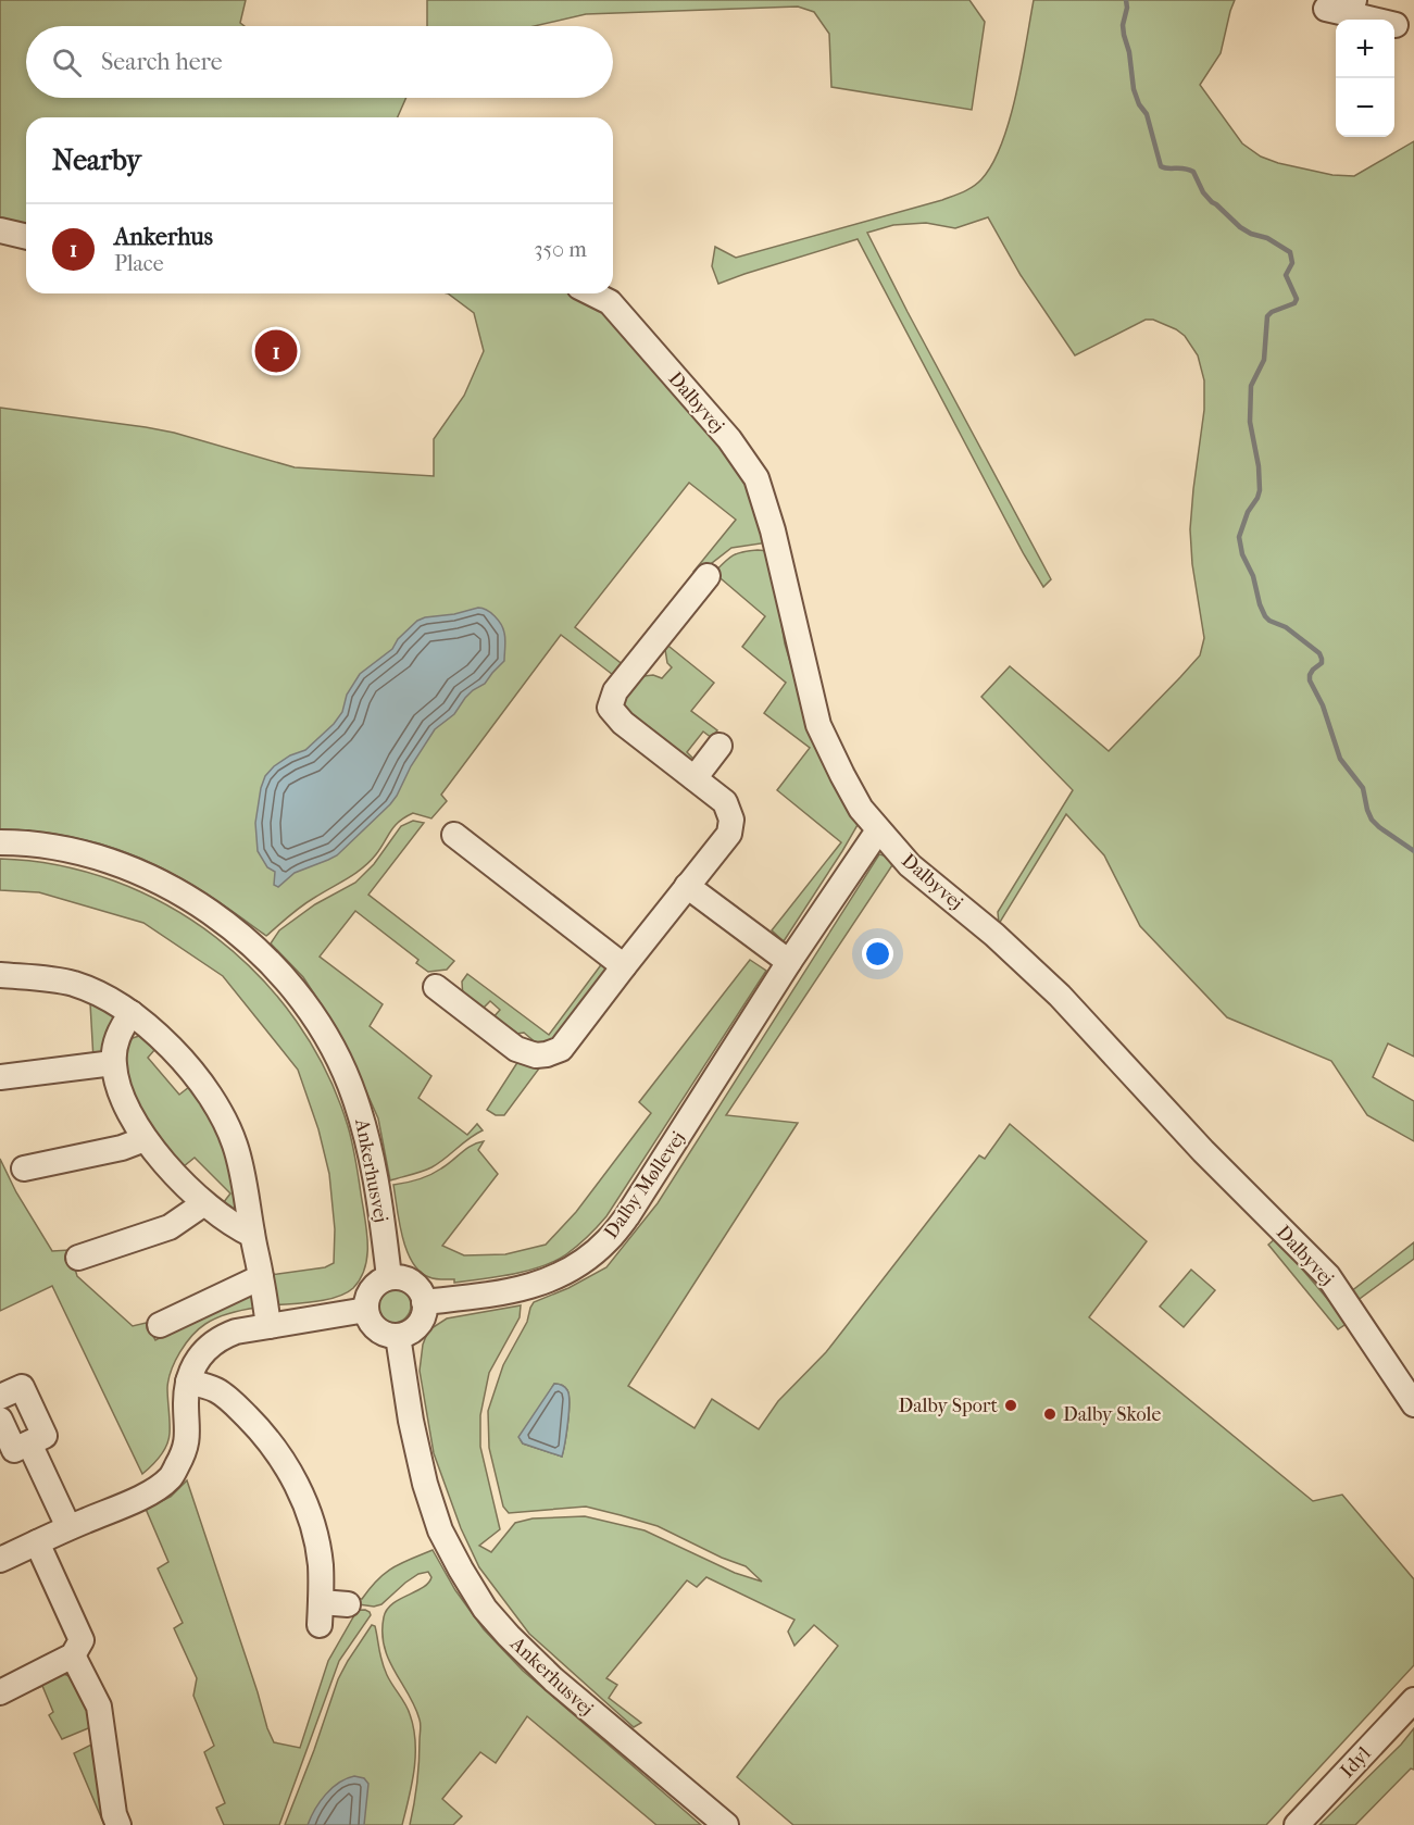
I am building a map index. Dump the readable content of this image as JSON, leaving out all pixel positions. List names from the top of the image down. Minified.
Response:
{"streets":{"street":["Dalbyvej","Ankerhusvej","Dalby Møllevej","Idyl"]},"crossings":[["Dalbyvej","Dalby Møllevej"],["Ankerhusvej","Dalby Møllevej"]],"places":["Dalby Sport","Dalby Skole"],"page":{"map_buttons":["+","−"],"search":"Search here","heading":"Nearby","list":[{"mark":"1","name":"Ankerhus","note":"Place","value":"350 m"}],"pins":"1"}}
